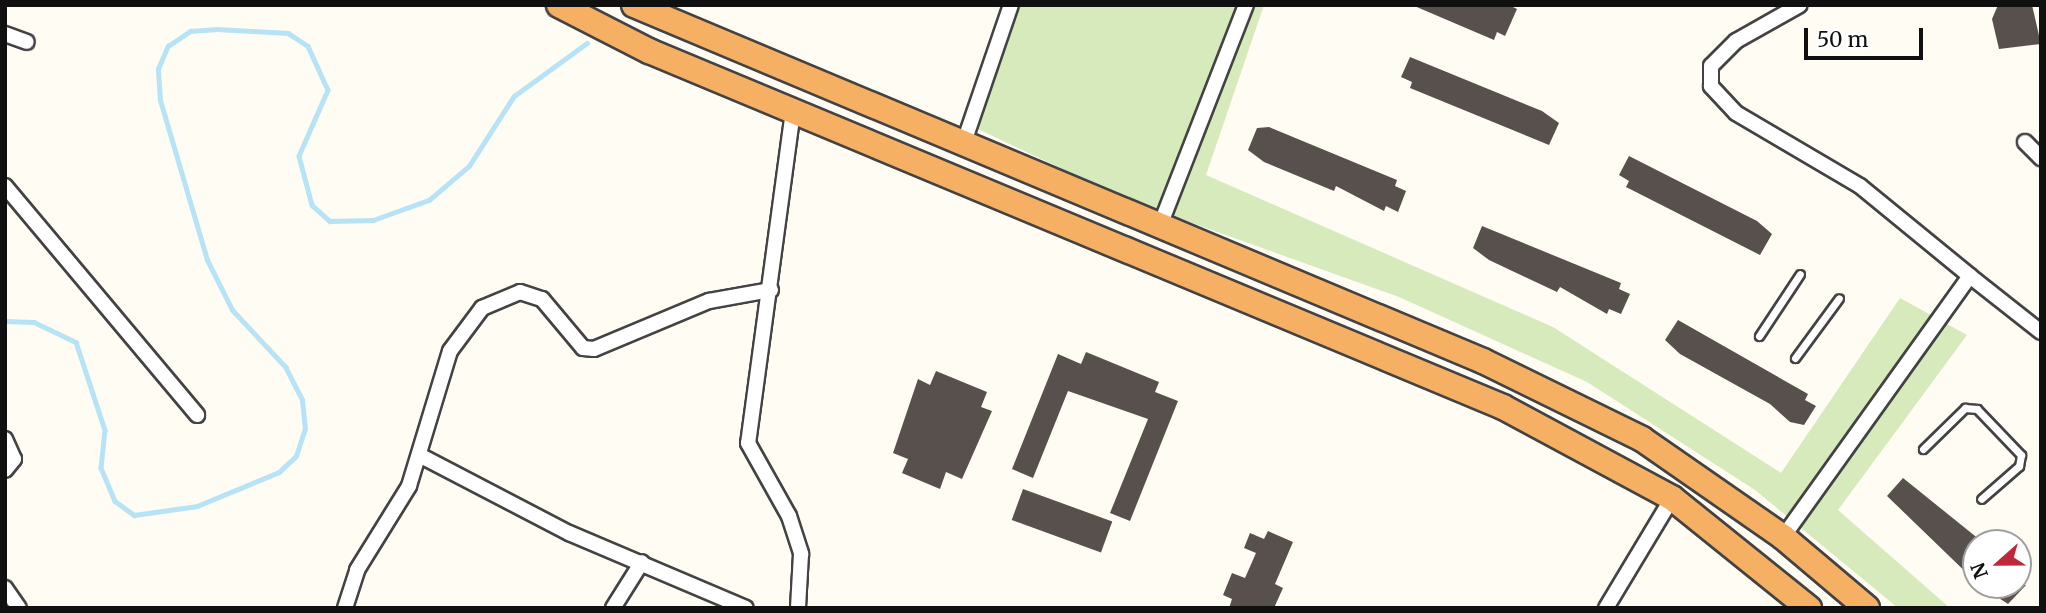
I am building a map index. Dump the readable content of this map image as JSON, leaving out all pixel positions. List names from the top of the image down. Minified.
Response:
{"scale_bar":"50 m","north":"left"}
